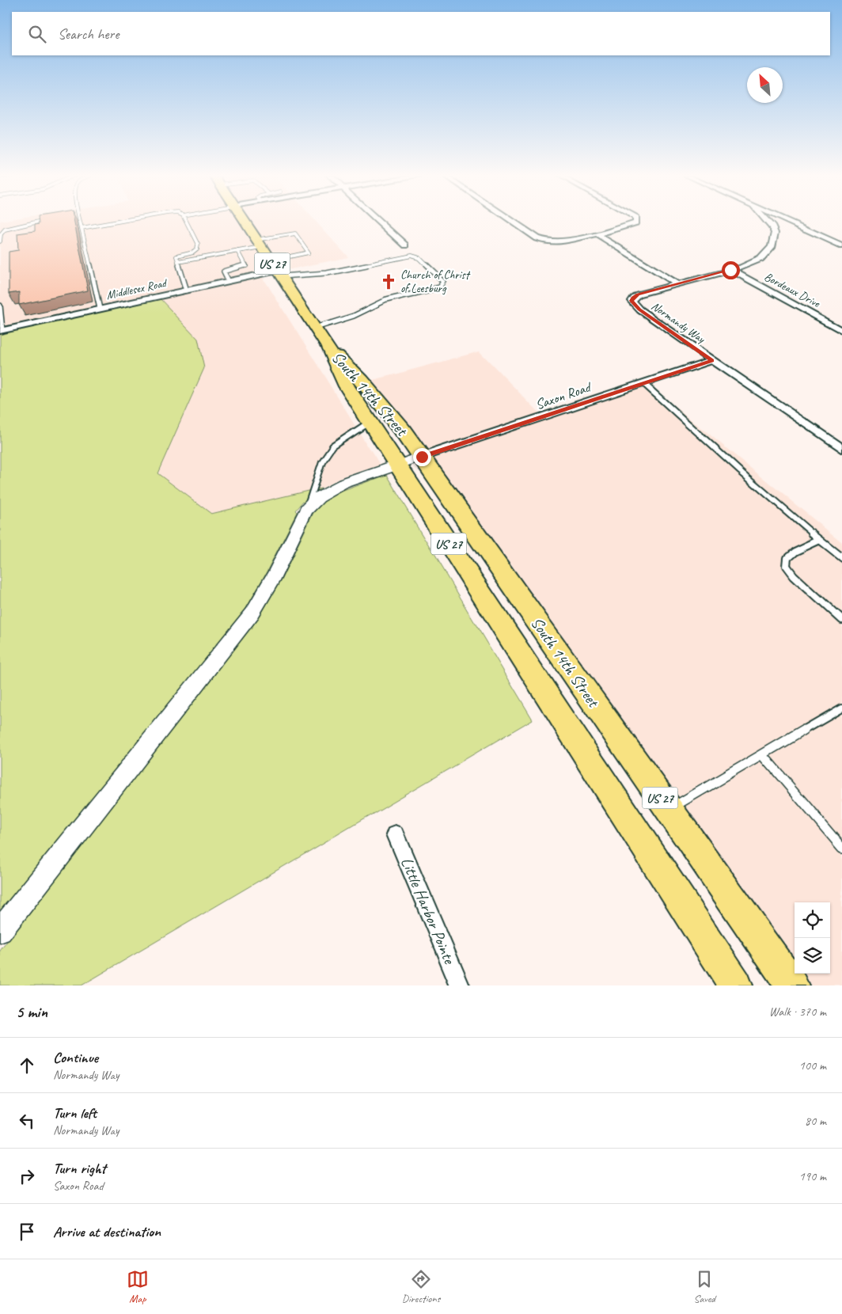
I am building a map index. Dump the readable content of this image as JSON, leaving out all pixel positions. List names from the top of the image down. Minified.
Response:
{"streets":{"highway":["US 27","South 14th Street"],"street":["Middlesex Road","Bordeaux Drive","Normandy Way","Saxon Road","Little Harbor Pointe"]},"crossings":[["Middlesex Road","South 14th Street"],["Bordeaux Drive","Normandy Way"],["Normandy Way","Saxon Road"],["South 14th Street","Saxon Road"]],"places":{"church":["Church of Christ of Leesburg"]},"north":"top left","page":{"search":"Search here","heading":["5 min","Walk · 370 m"],"list":[["Continue","Normandy Way","100 m"],["Turn left","Normandy Way","80 m"],["Turn right","Saxon Road","190 m"],"Arrive at destination"],"nav":["Map","Directions","Saved"]}}
